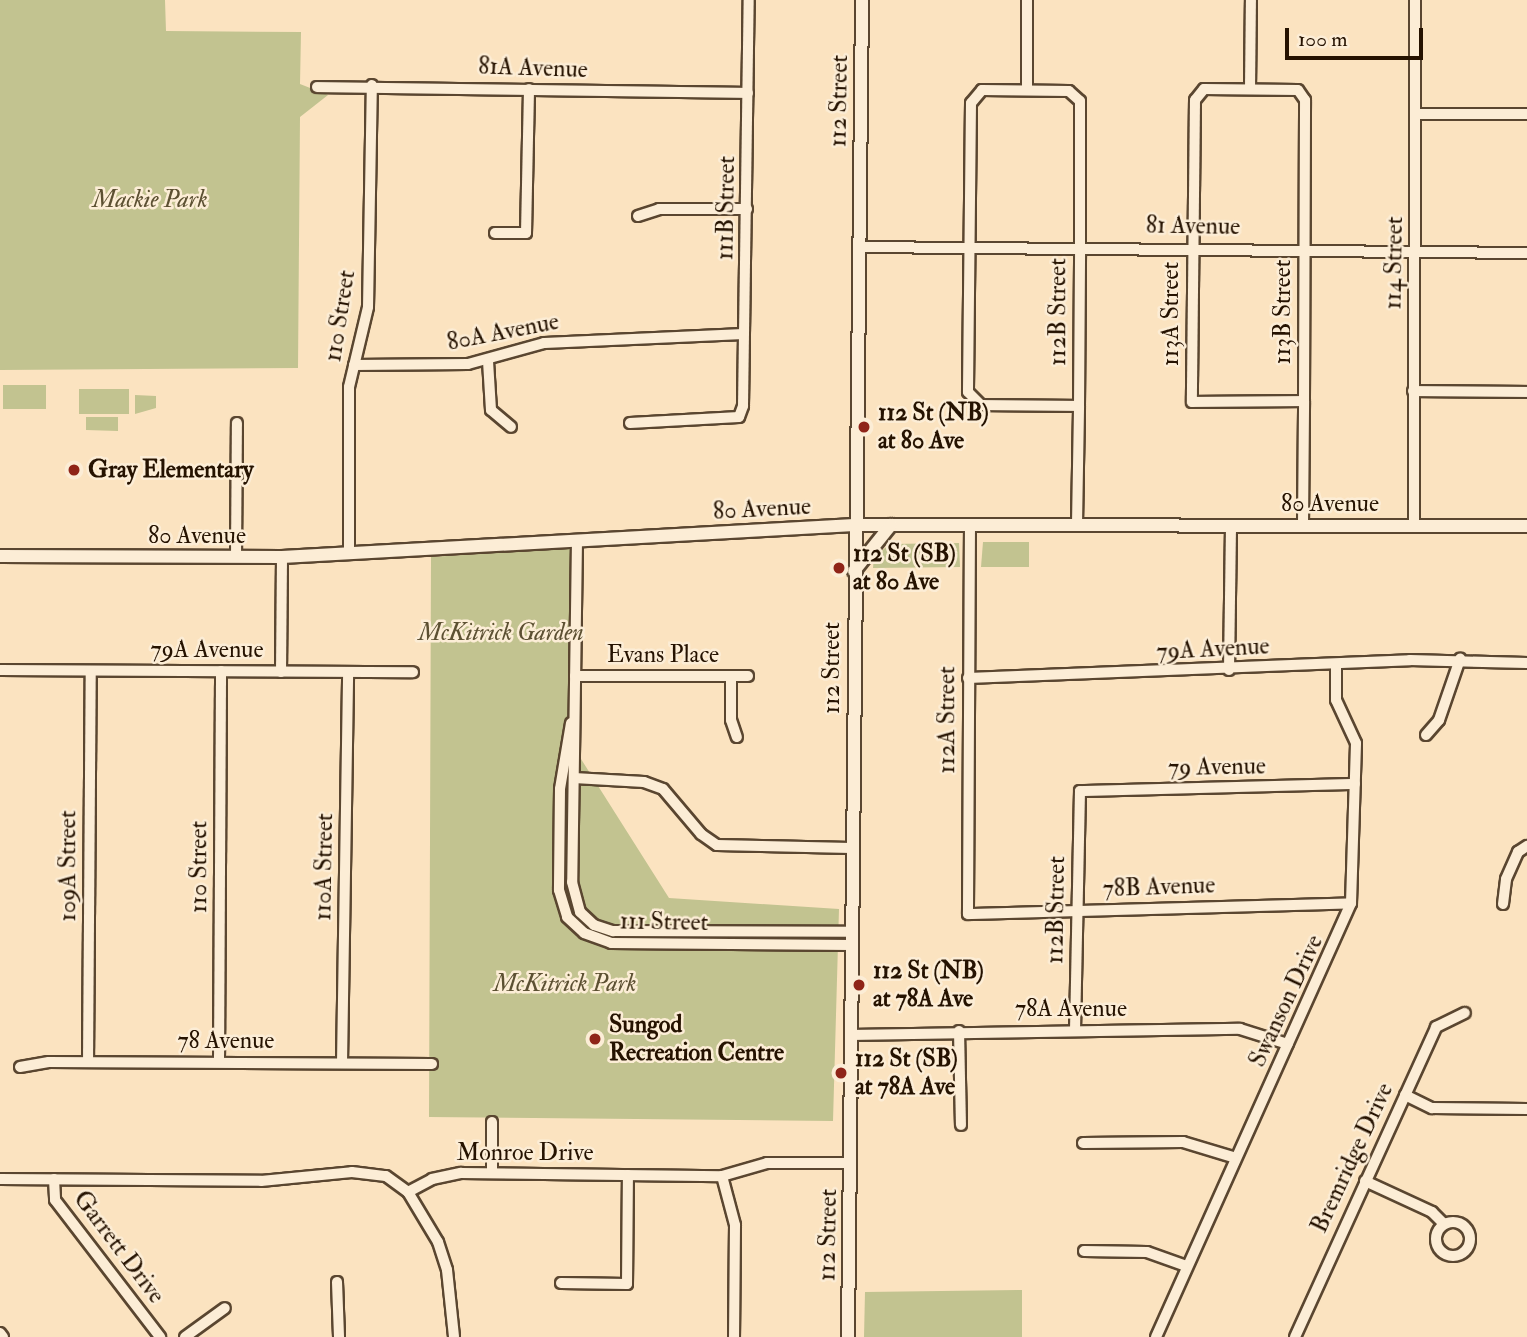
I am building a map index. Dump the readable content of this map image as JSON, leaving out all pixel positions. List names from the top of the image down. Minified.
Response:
{"streets":{"street":["81A Avenue","112 Street","111B Street","81 Avenue","114 Street","112B Street","113B Street","113A Street","110 Street","80A Avenue","80 Avenue","79A Avenue","Evans Place","112A Street","79 Avenue","109A Street","110A Street","78B Avenue","111 Street","Swanson Drive","78A Avenue","78 Avenue","Monroe Drive","Bremridge Drive","Garrett Drive"]},"crossings":[["81A Avenue","111B Street"],["81A Avenue","110 Street"],["112 Street","81 Avenue"],["112 Street","80 Avenue"],["112 Street","111 Street"],["112 Street","78A Avenue"],["112 Street","Monroe Drive"],["111B Street","80A Avenue"],["81 Avenue","114 Street"],["81 Avenue","112B Street"],["81 Avenue","113B Street"],["81 Avenue","113A Street"],["114 Street","80 Avenue"],["112B Street","80 Avenue"],["112B Street","79 Avenue"],["112B Street","78B Avenue"],["112B Street","78A Avenue"],["113B Street","113A Street"],["113B Street","80 Avenue"],["110 Street","80A Avenue"],["110 Street","80 Avenue"],["110 Street","79A Avenue"],["110 Street","78 Avenue"],["80 Avenue","112A Street"],["80 Avenue","111 Street"],["79A Avenue","112A Street"],["79A Avenue","109A Street"],["79A Avenue","110A Street"],["79A Avenue","Swanson Drive"],["Evans Place","111 Street"],["112A Street","78B Avenue"],["79 Avenue","Swanson Drive"],["109A Street","78 Avenue"],["110A Street","78 Avenue"],["78B Avenue","Swanson Drive"],["Swanson Drive","78A Avenue"]],"parks":["Mackie Park","McKitrick Garden","McKitrick Park"],"places":["112 St (NB) at 80 Ave","Gray Elementary","112 St (SB) at 80 Ave","112 St (NB) at 78A Ave","Sungod Recreation Centre","112 St (SB) at 78A Ave"],"scale_bar":"100 m"}
